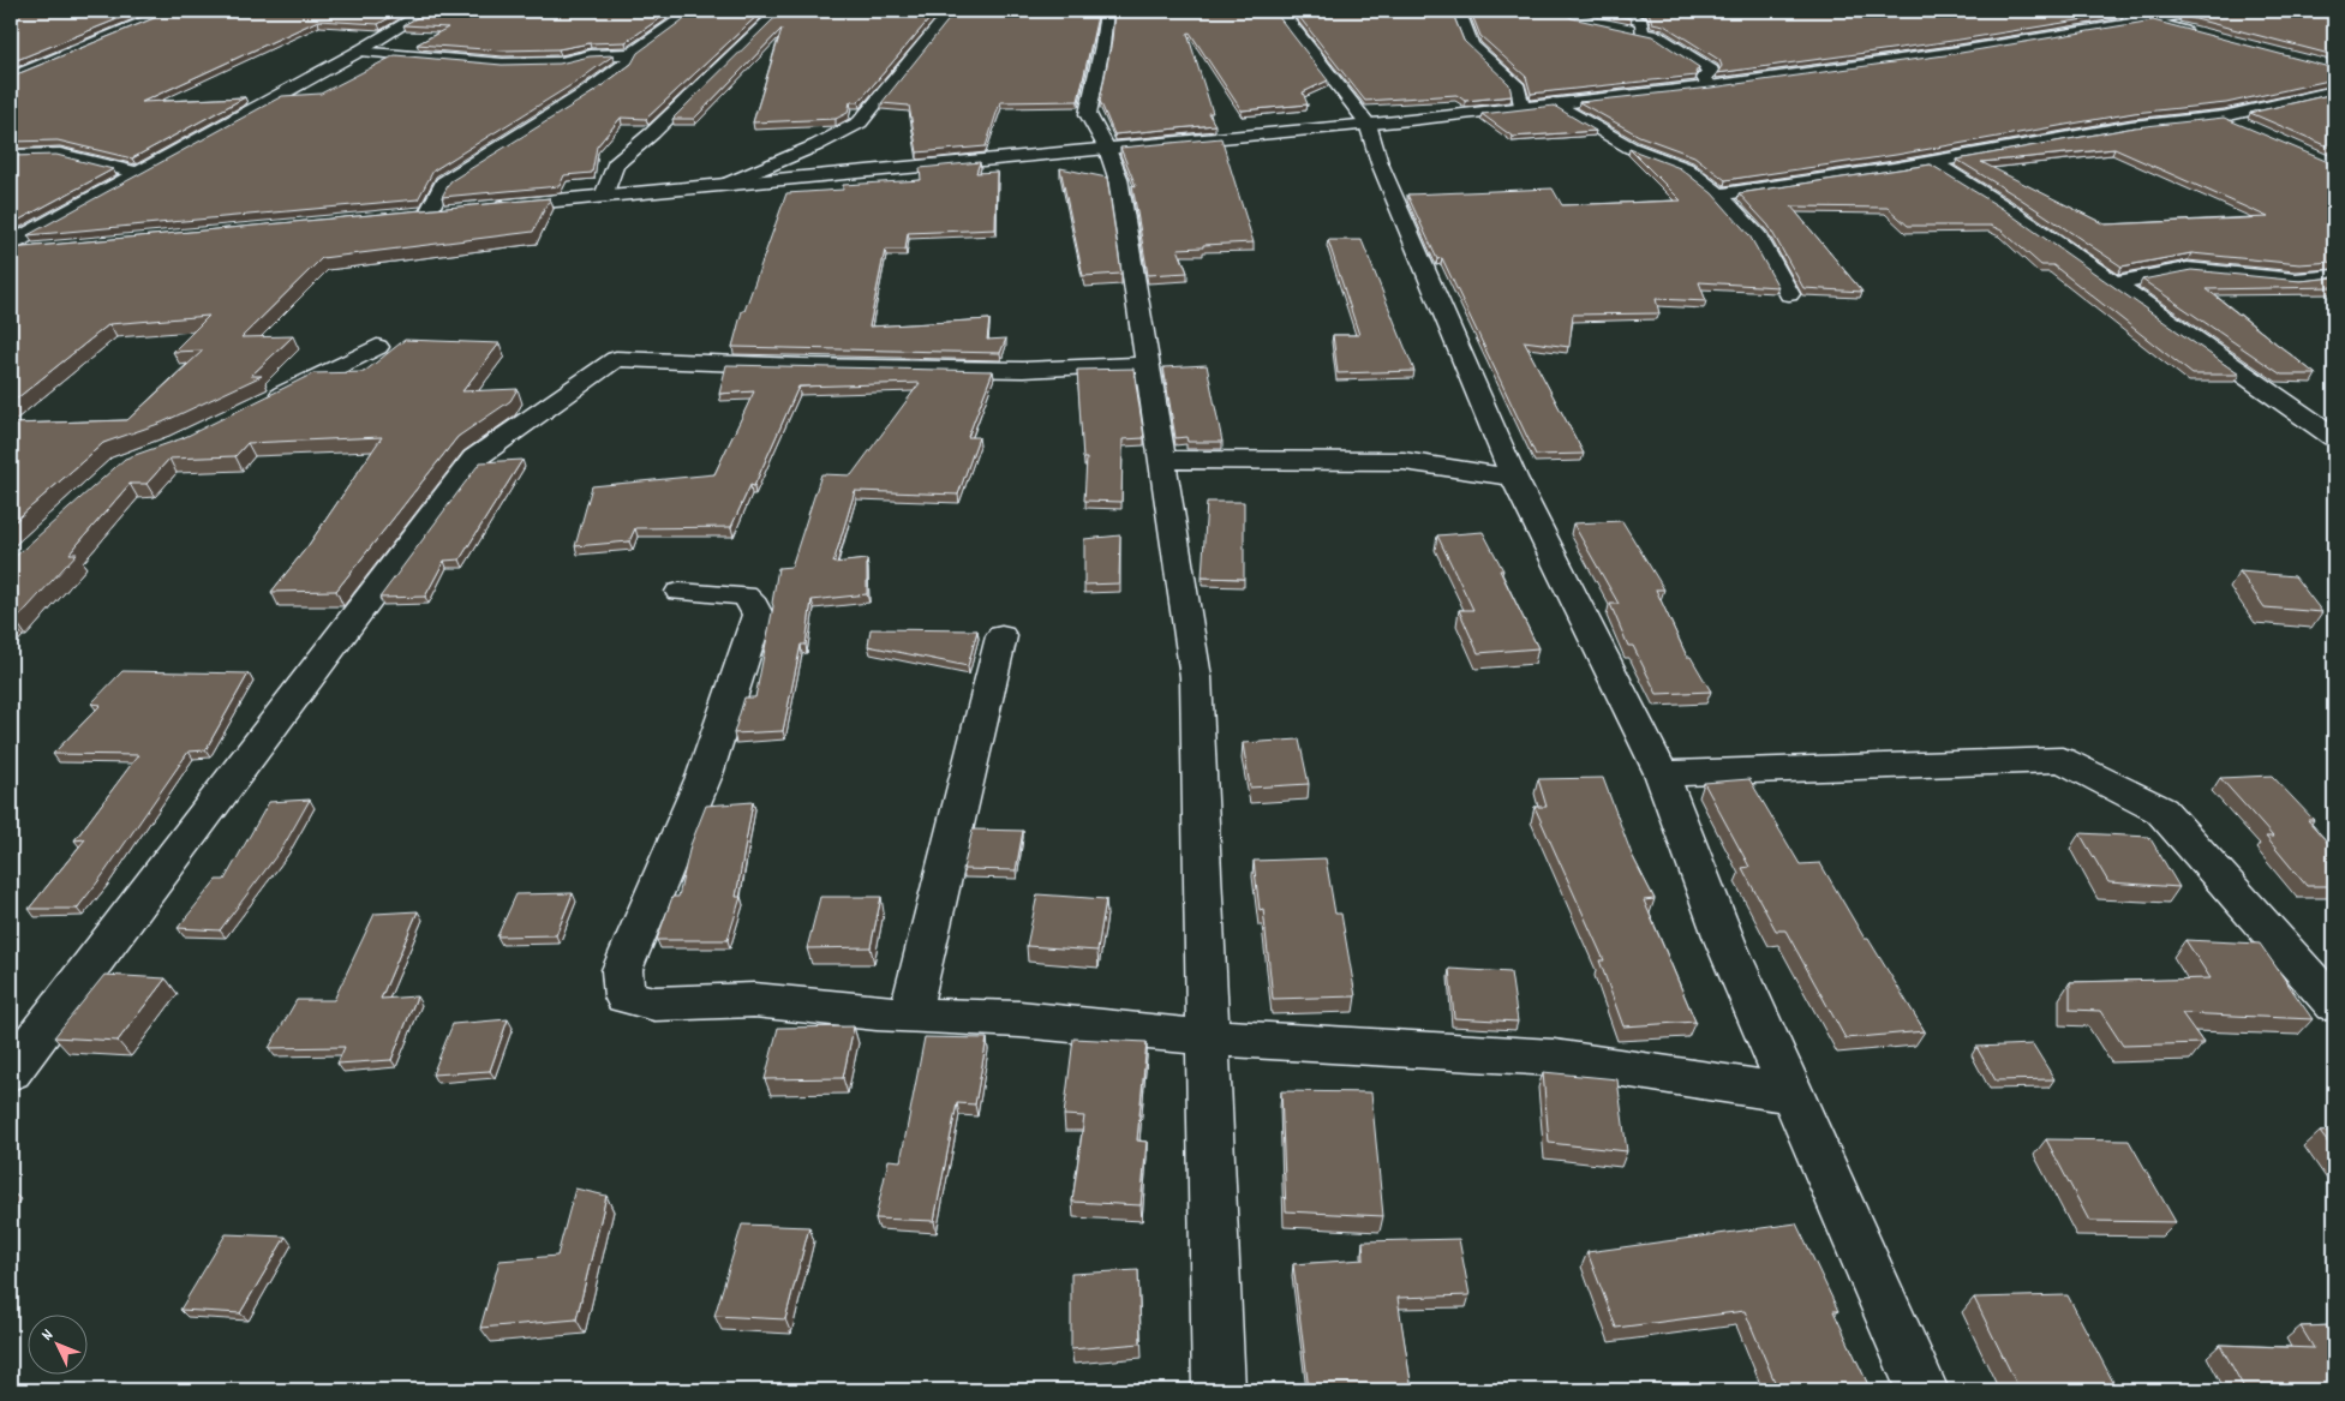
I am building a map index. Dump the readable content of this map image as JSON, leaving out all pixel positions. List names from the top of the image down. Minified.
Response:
{"north":"top left"}
